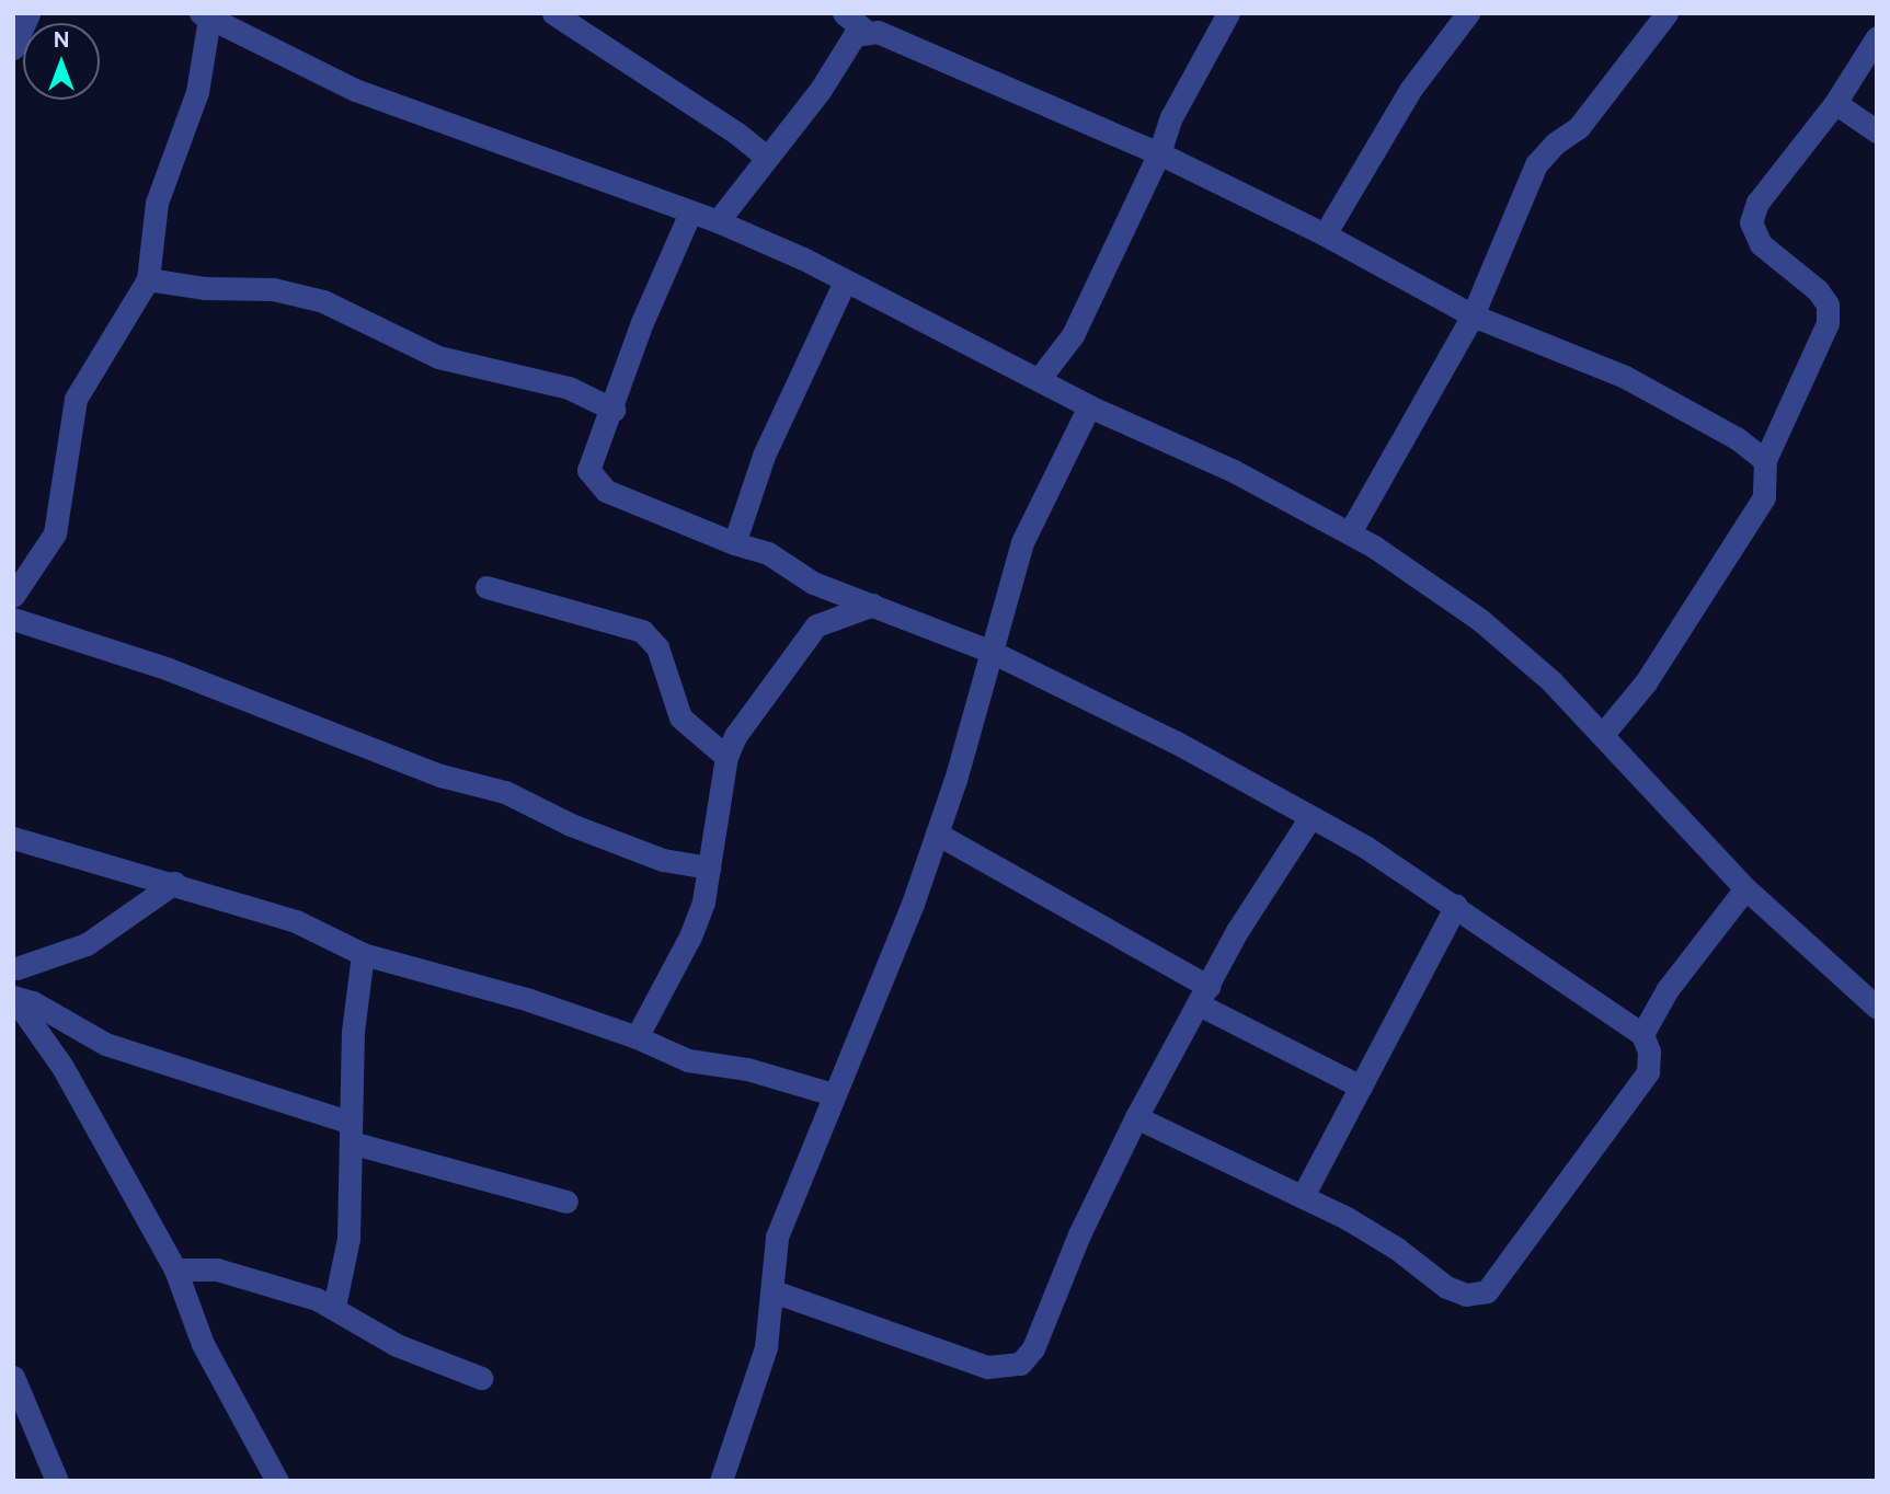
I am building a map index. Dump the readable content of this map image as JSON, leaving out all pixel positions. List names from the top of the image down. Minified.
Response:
{"north":"top"}
